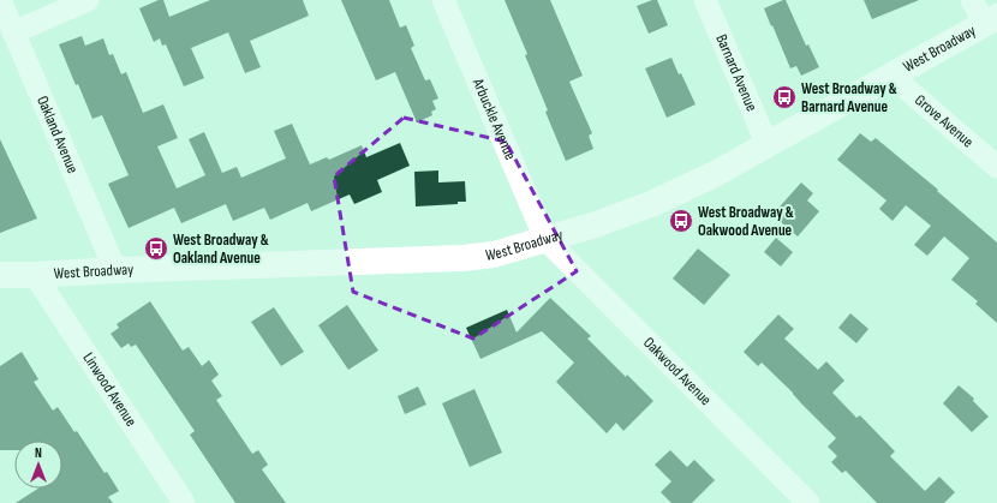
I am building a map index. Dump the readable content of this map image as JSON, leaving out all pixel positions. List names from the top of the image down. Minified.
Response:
{"streets":{"main road":["West Broadway"],"street":["Barnard Avenue","Arbuckle Avenue","Grove Avenue","Oakland Avenue","Oakwood Avenue","Linwood Avenue"]},"crossings":[["West Broadway","Barnard Avenue"],["West Broadway","Arbuckle Avenue"],["West Broadway","Grove Avenue"],["West Broadway","Oakland Avenue"],["West Broadway","Oakwood Avenue"],["West Broadway","Linwood Avenue"],["Arbuckle Avenue","Oakwood Avenue"]],"places":{"bus stop":["West Broadway & Barnard Avenue","West Broadway & Oakwood Avenue","West Broadway & Oakland Avenue"]},"north":"top"}
